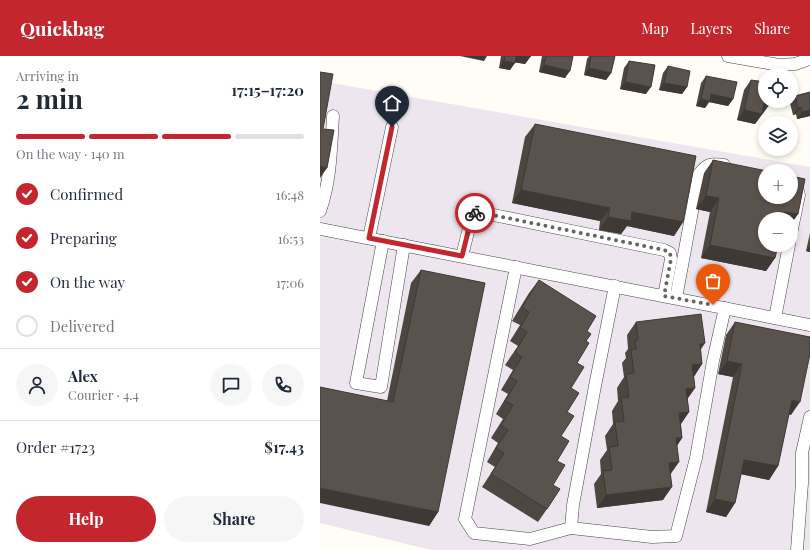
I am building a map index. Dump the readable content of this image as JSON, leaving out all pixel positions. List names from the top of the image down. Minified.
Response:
{"page":{"header":"Quickbag","nav":["Map","Layers","Share"],"heading":["2 min","Arriving in","17:15–17:20"],"panel":["Alex","Courier · 4.4","Order #1723","$17.43"],"map_buttons":["+","−"],"bar":"On the way · 140 m","list":[["Confirmed","16:48"],["Preparing","16:53"],["On the way","17:06"],"Delivered"],"buttons":["Help","Share"]}}
